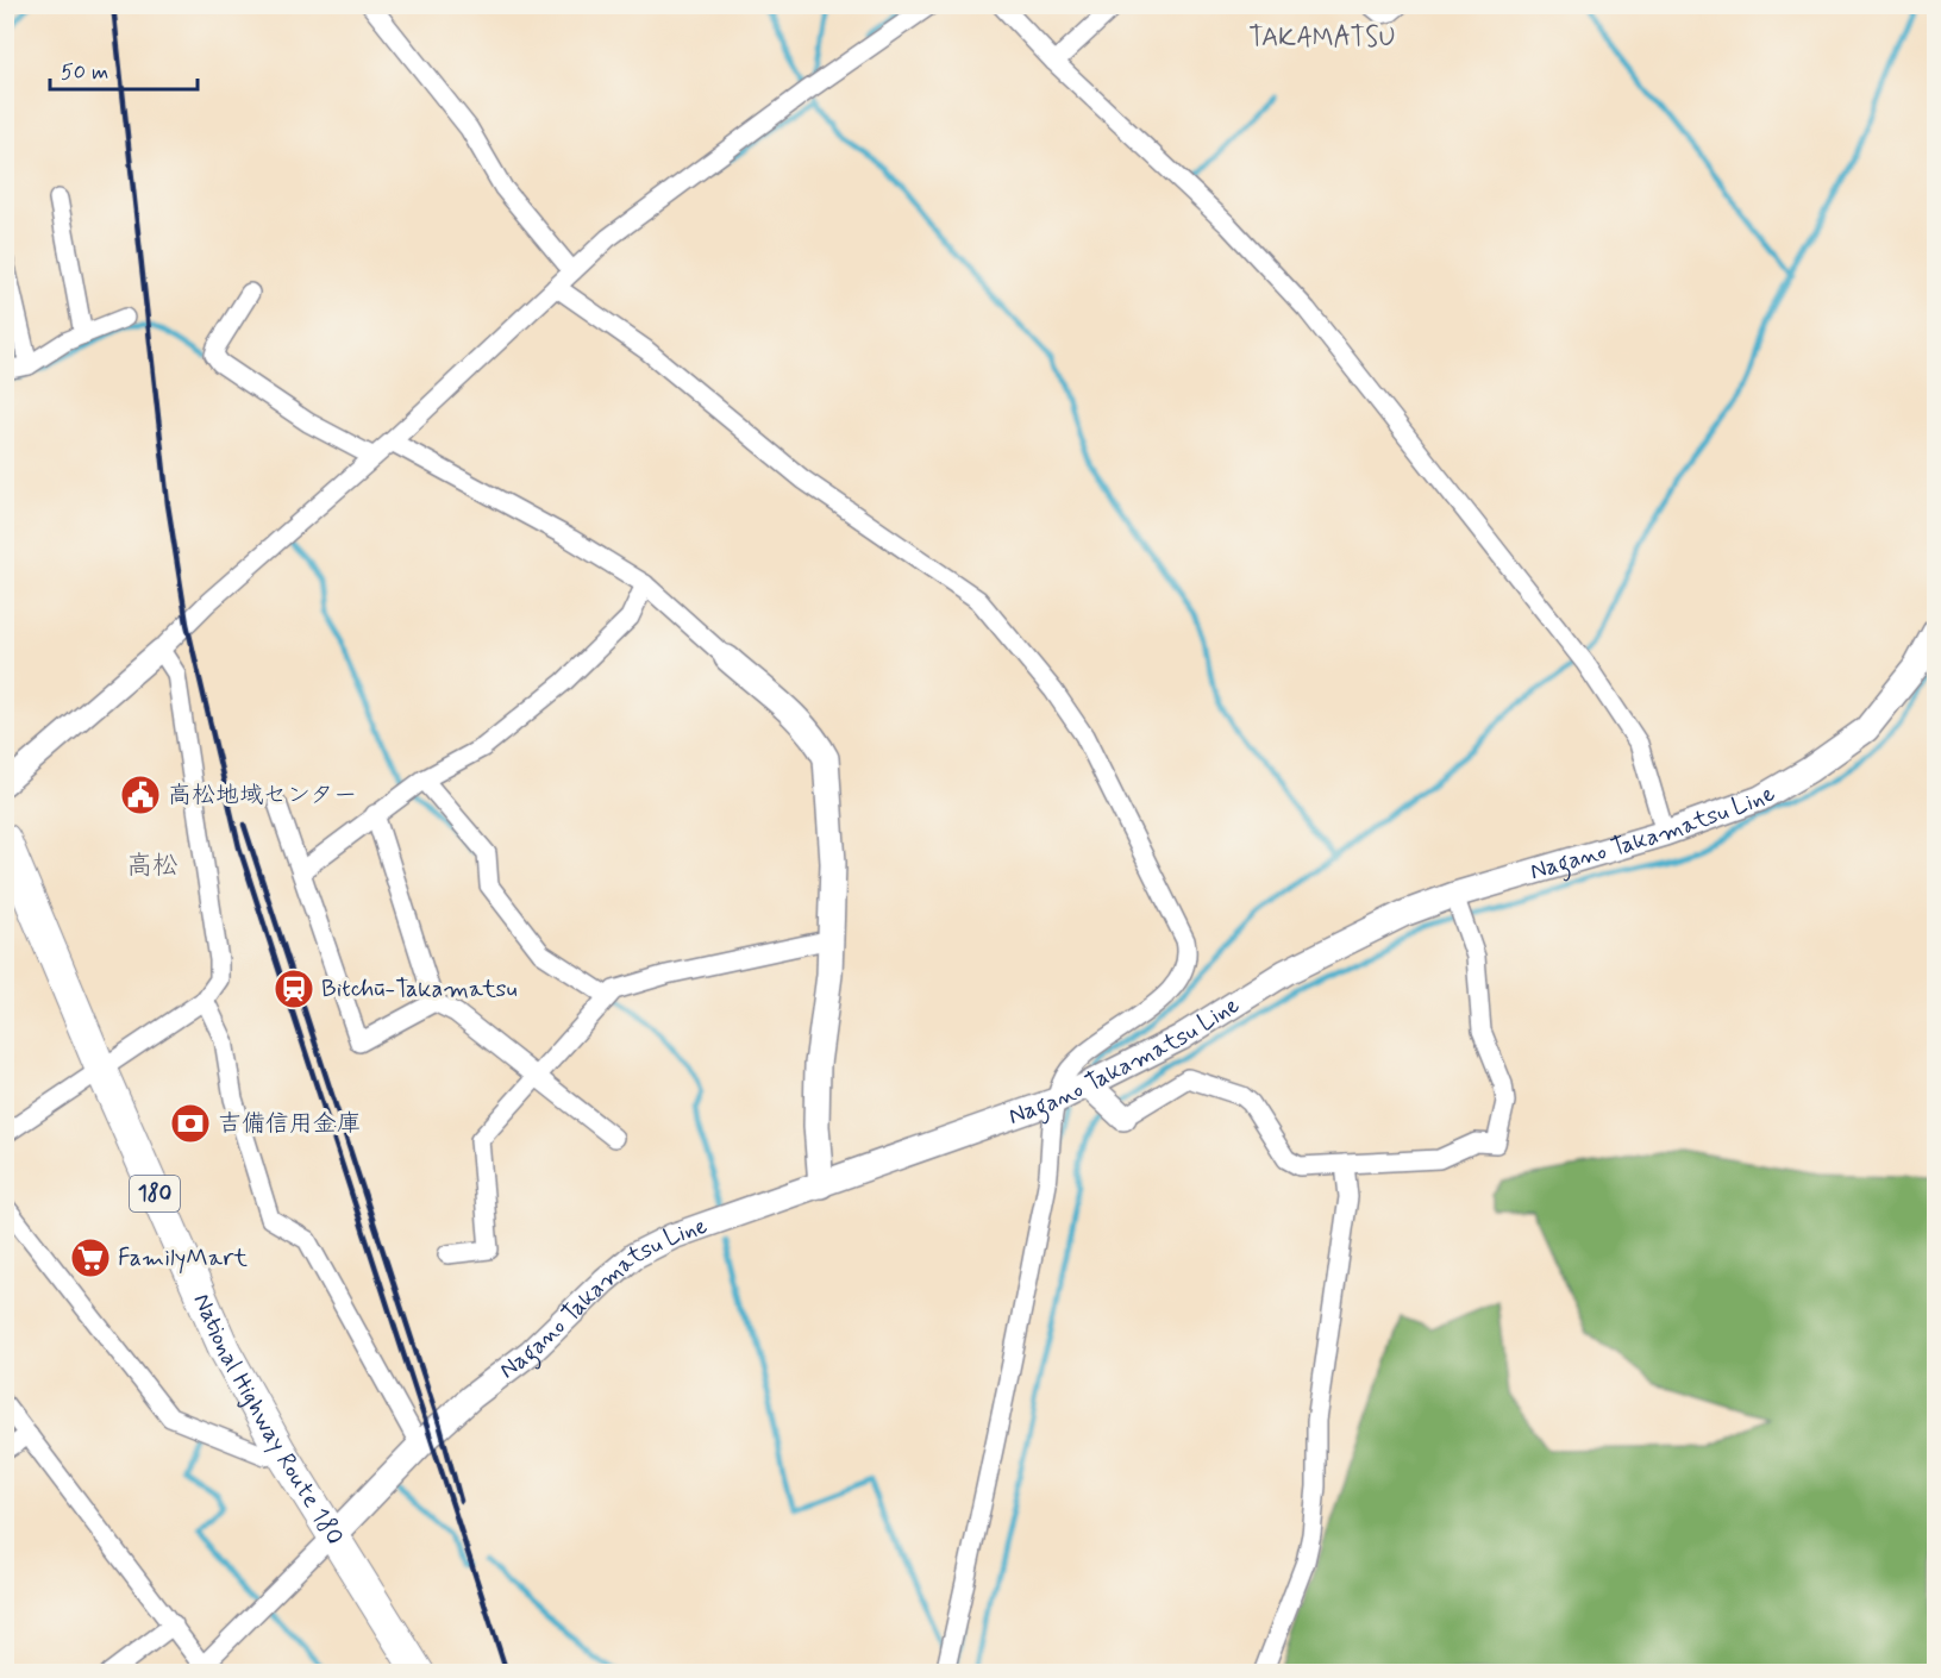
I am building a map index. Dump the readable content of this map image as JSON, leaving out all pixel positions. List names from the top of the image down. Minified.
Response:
{"streets":{"highway":["180","National Highway Route 180"],"main road":["Nagano Takamatsu Line"]},"crossings":[["Nagano Takamatsu Line","National Highway Route 180"]],"districts":["TAKAMATSU","高松"],"places":{"public building":["高松地域センター"],"station":["Bitchū-Takamatsu"],"bank":["吉備信用金庫"],"supermarket":["FamilyMart"]},"scale_bar":"50 m"}
